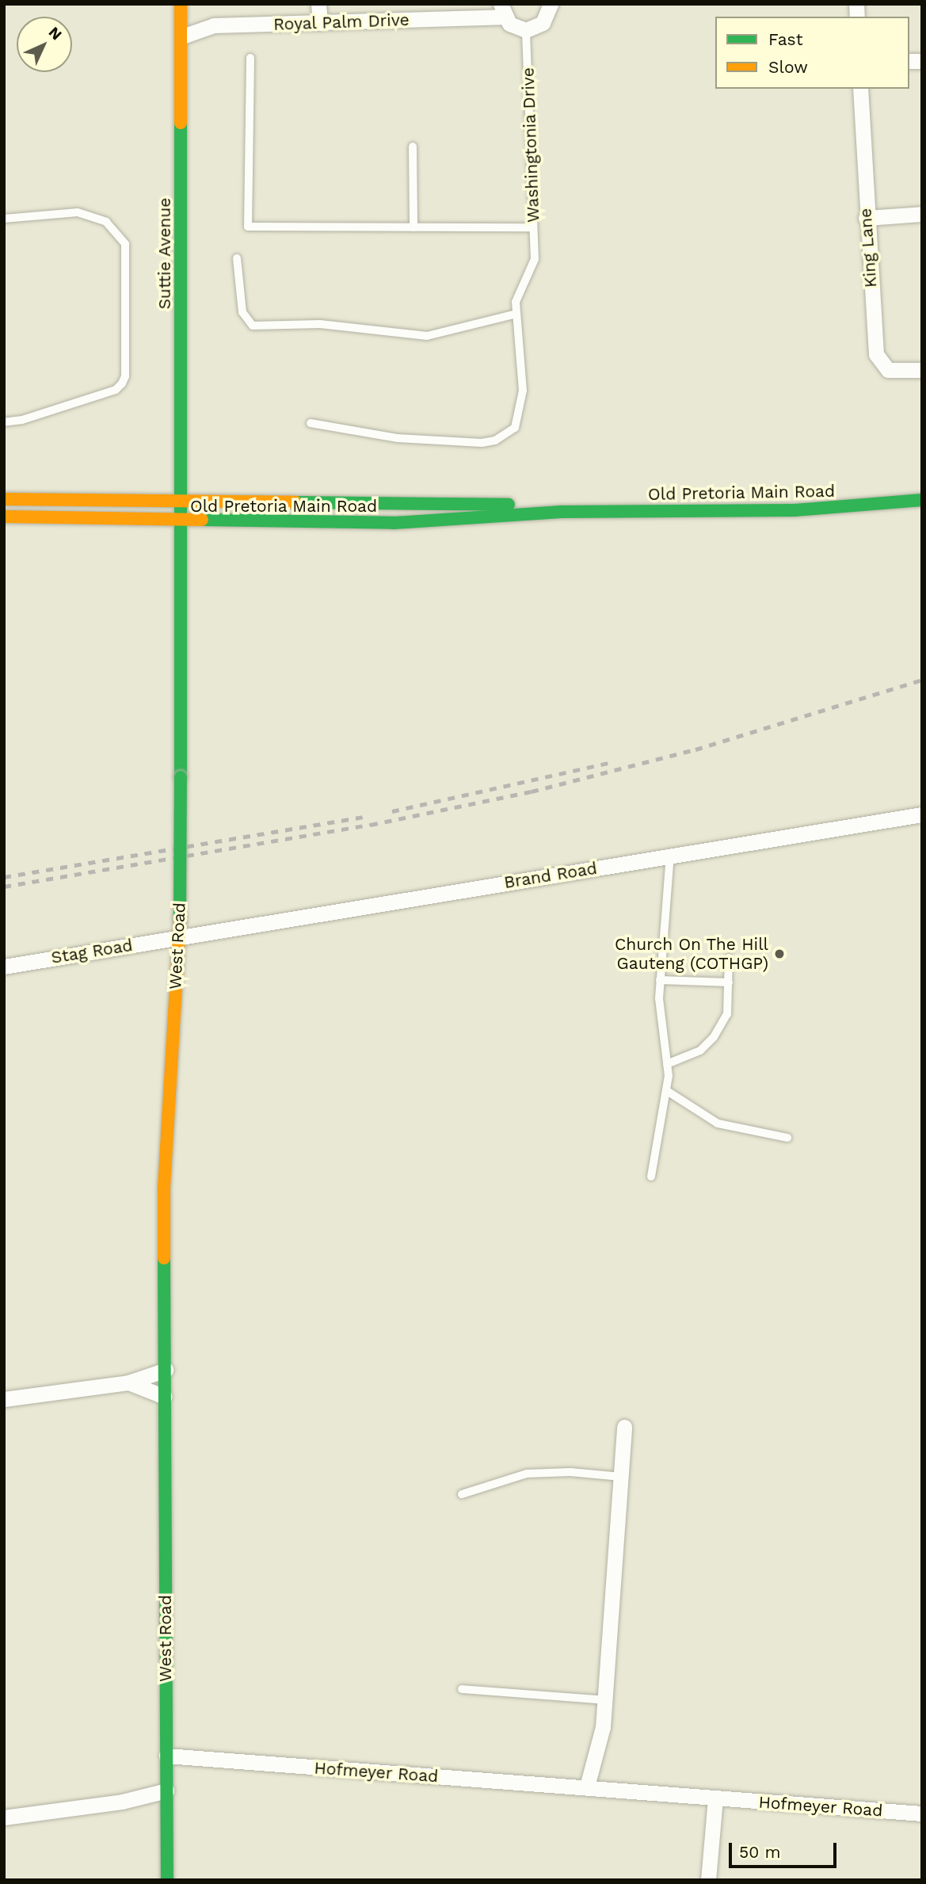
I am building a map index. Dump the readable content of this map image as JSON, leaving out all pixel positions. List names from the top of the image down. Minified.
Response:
{"streets":{"street":["Royal Palm Drive","King Lane","Suttie Avenue","Old Pretoria Main Road","Brand Road","West Road","Stag Road","Hofmeyer Road"],"lane":["Washingtonia Drive"]},"crossings":[["Royal Palm Drive","Suttie Avenue"],["Suttie Avenue","Old Pretoria Main Road"],["Suttie Avenue","West Road"],["Old Pretoria Main Road","West Road"],["Brand Road","West Road"],["Brand Road","Stag Road"],["West Road","Stag Road"],["West Road","Hofmeyer Road"]],"places":["Church On The Hill Gauteng (COTHGP)"],"legend":["Fast","Slow"],"scale_bar":"50 m","north":"top right"}
